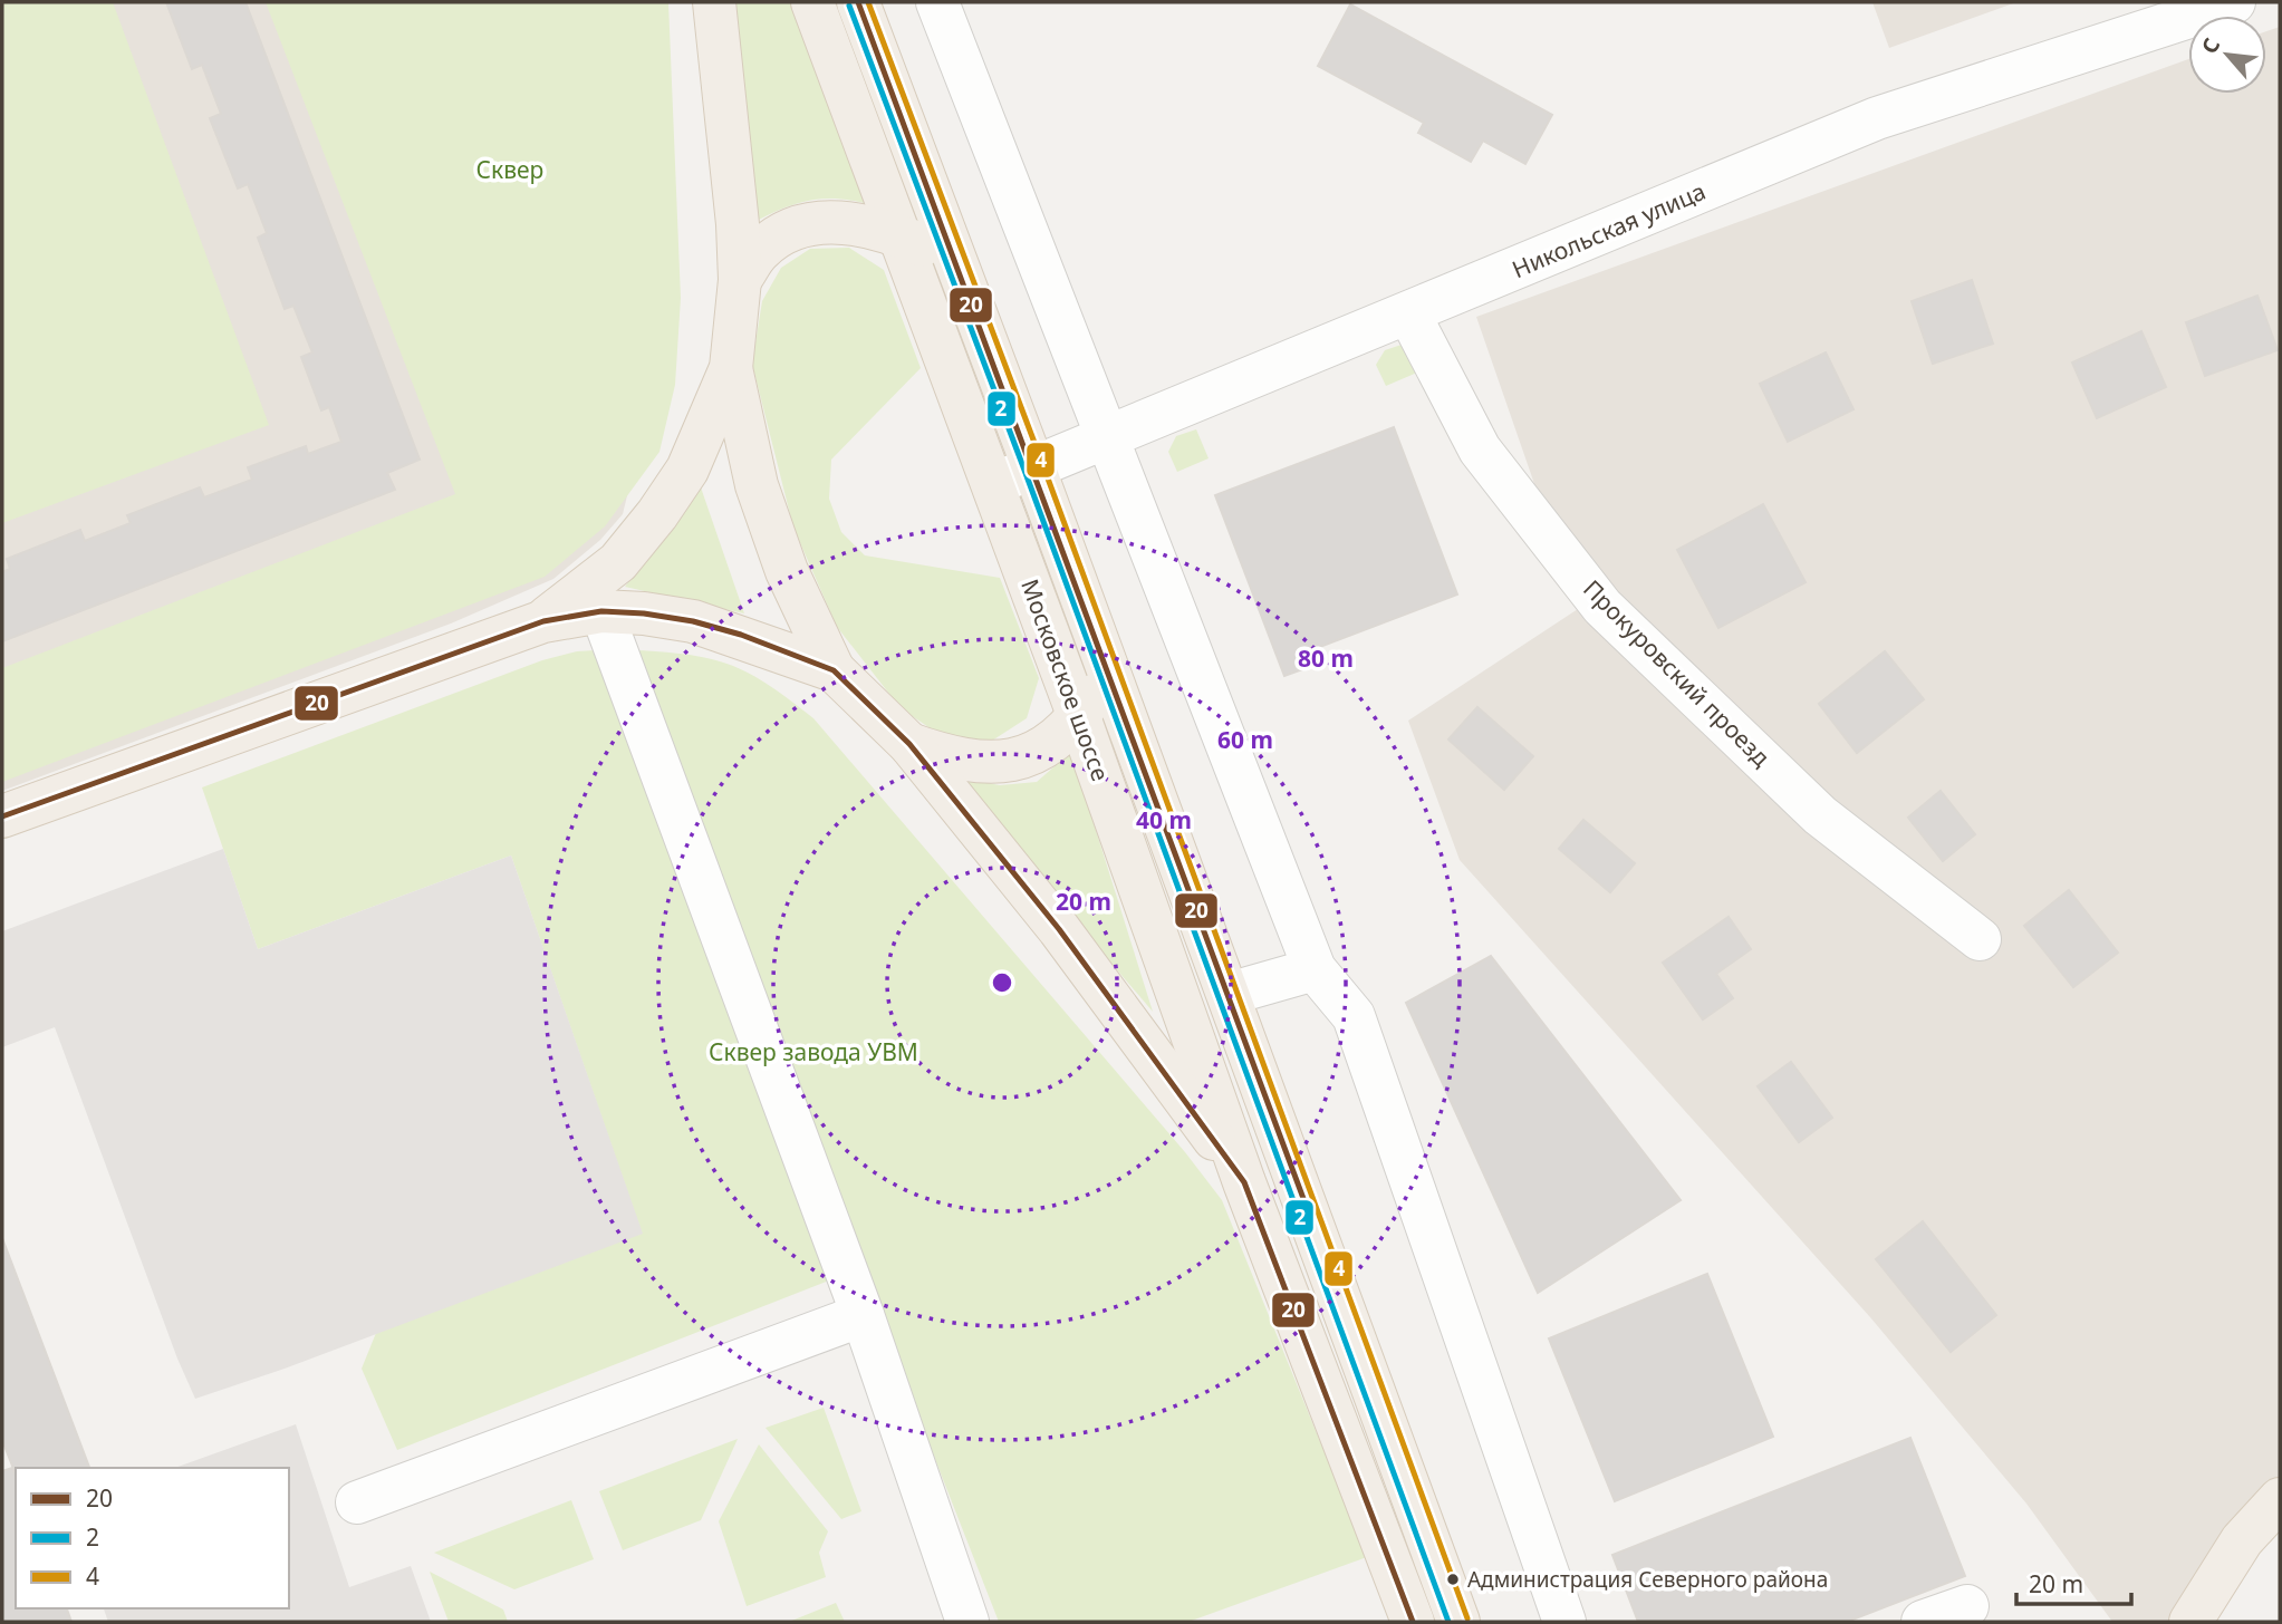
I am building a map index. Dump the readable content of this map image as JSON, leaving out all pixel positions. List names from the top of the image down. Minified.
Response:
{"streets":{"main road":["Московское шоссе"],"street":["Никольская улица","Прокуровский проезд"]},"crossings":[["Никольская улица","Прокуровский проезд"],["Никольская улица","Московское шоссе"]],"parks":["Сквер","Сквер завода УВМ"],"places":["Администрация Северного района"],"lines":["transit line 20","transit line 4","transit line 2"],"legend":["20","2","4"],"scale_bar":"20 m","north":"top left","rings":["80 m","60 m","40 m","20 m"]}
